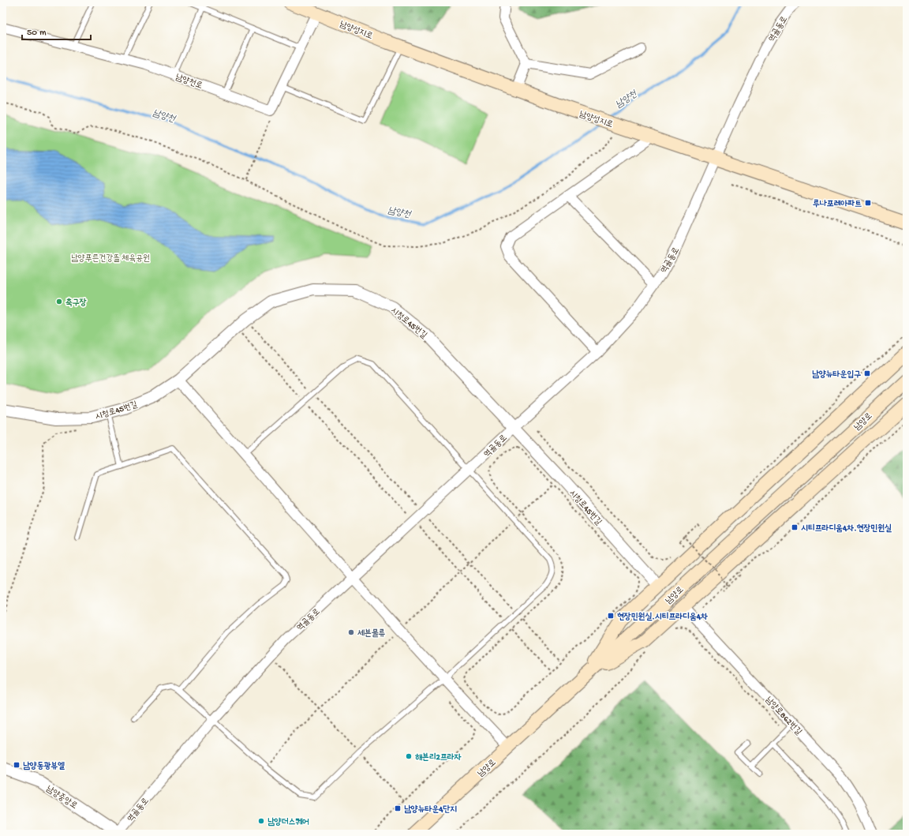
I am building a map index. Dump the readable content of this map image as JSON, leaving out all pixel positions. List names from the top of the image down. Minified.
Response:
{"streets":{"main road":["남양성지로","남양로"],"street":["역골동로","남양천로","시청로45번길","남양로862번길","남양중앙로"]},"crossings":[["역골동로","남양성지로"],["역골동로","시청로45번길"],["역골동로","남양중앙로"],["남양성지로","남양천로"]],"water":["남양천"],"parks":["남양푸른건강뜰 체육공원"],"places":{"transit":["루나포레아파트","남양뉴타운입구","시티프라디움4차.현장민원실","현장민원실.시티프라디움4차","남양동광뷰엘","남양뉴타운4단지"],"other":["축구장","세븐물류","해븐리2프라자","남양더스퀘어"]},"scale_bar":"50 m"}
